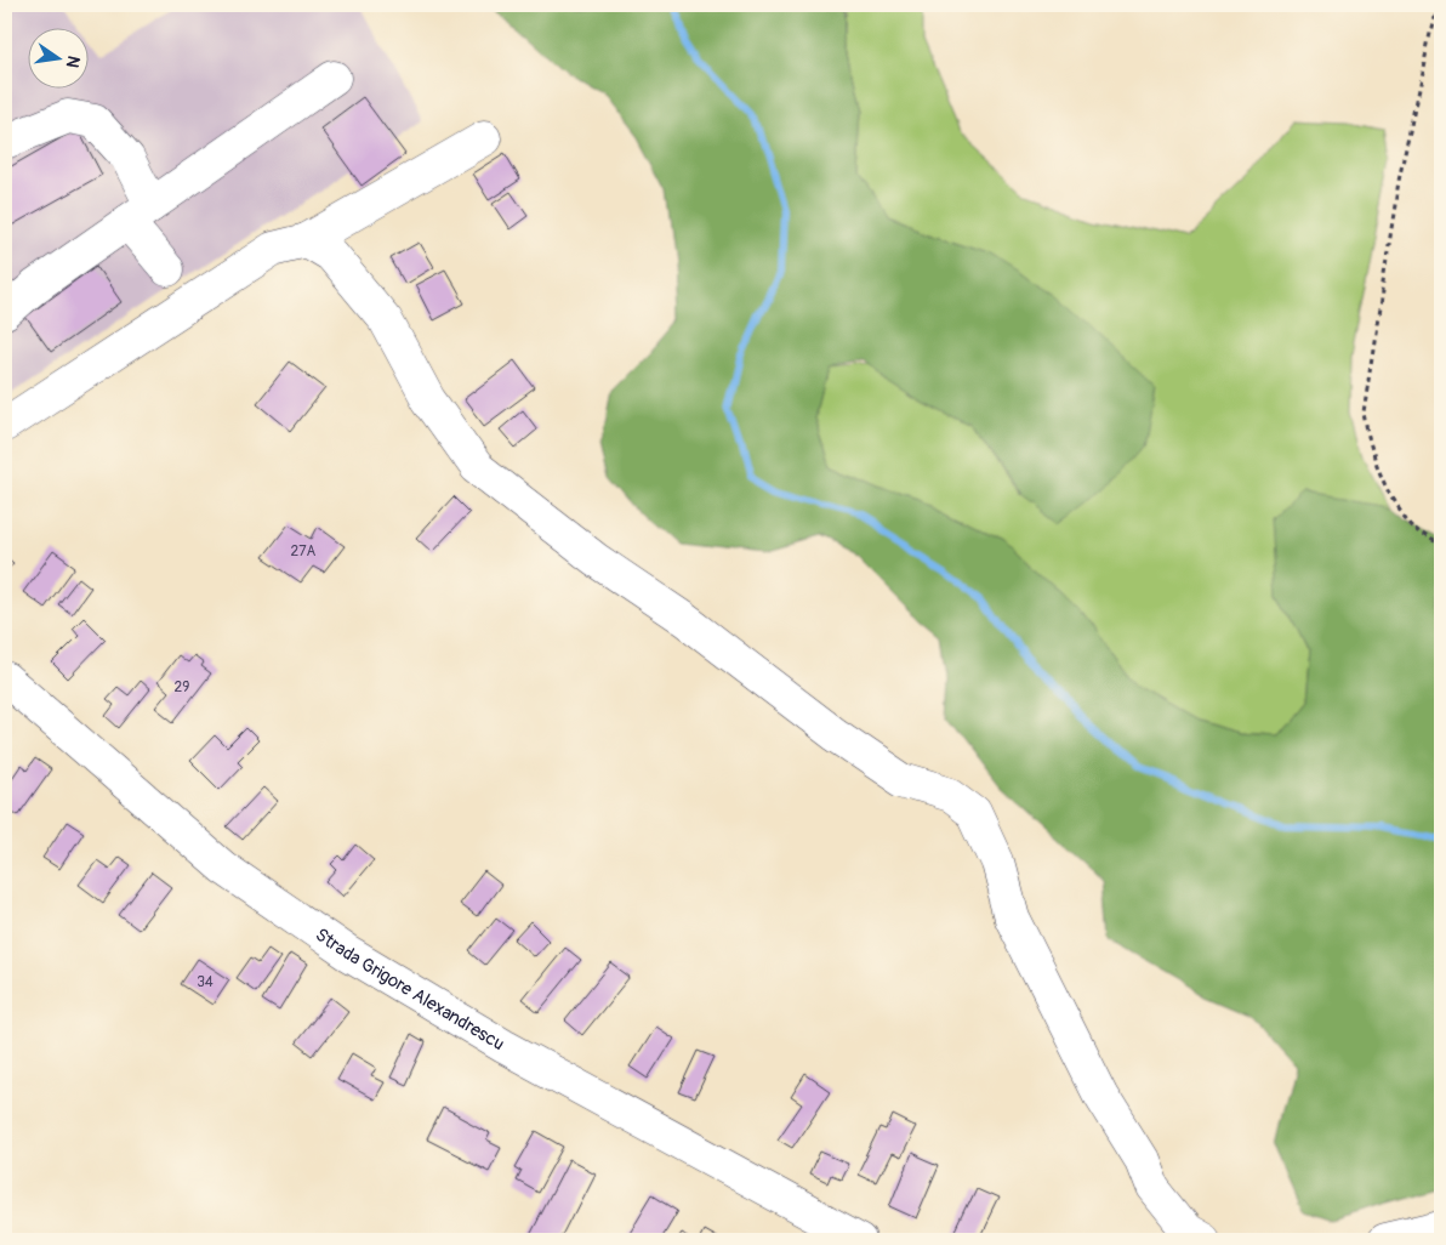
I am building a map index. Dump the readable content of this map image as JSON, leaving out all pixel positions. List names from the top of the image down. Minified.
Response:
{"streets":{"street":["Strada Grigore Alexandrescu"]},"house_numbers":["27A","29","34"],"north":"right"}
